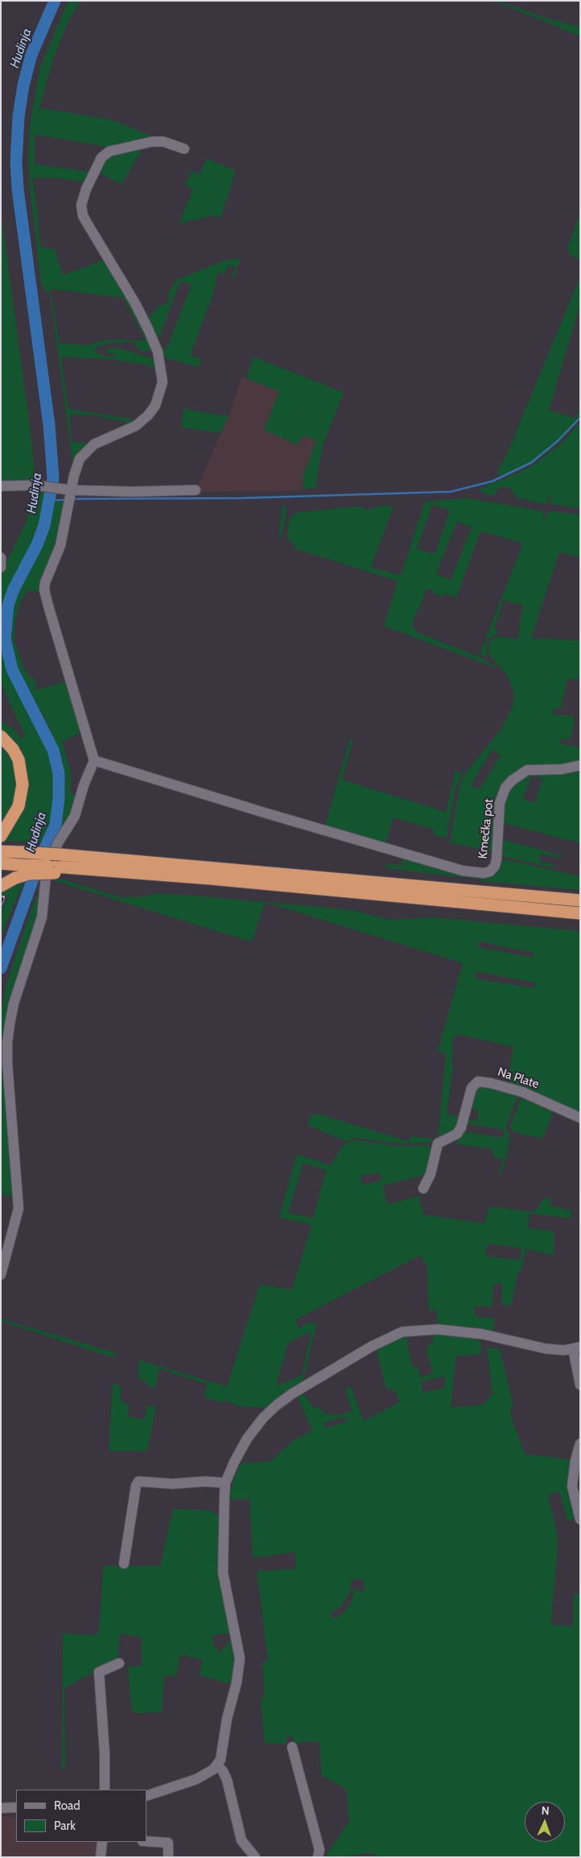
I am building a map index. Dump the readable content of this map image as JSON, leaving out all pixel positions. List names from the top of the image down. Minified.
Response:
{"streets":{"street":["Kmečka pot","Na Plate"]},"water":["Hudinja"],"legend":["Road","Park"],"north":"top"}
